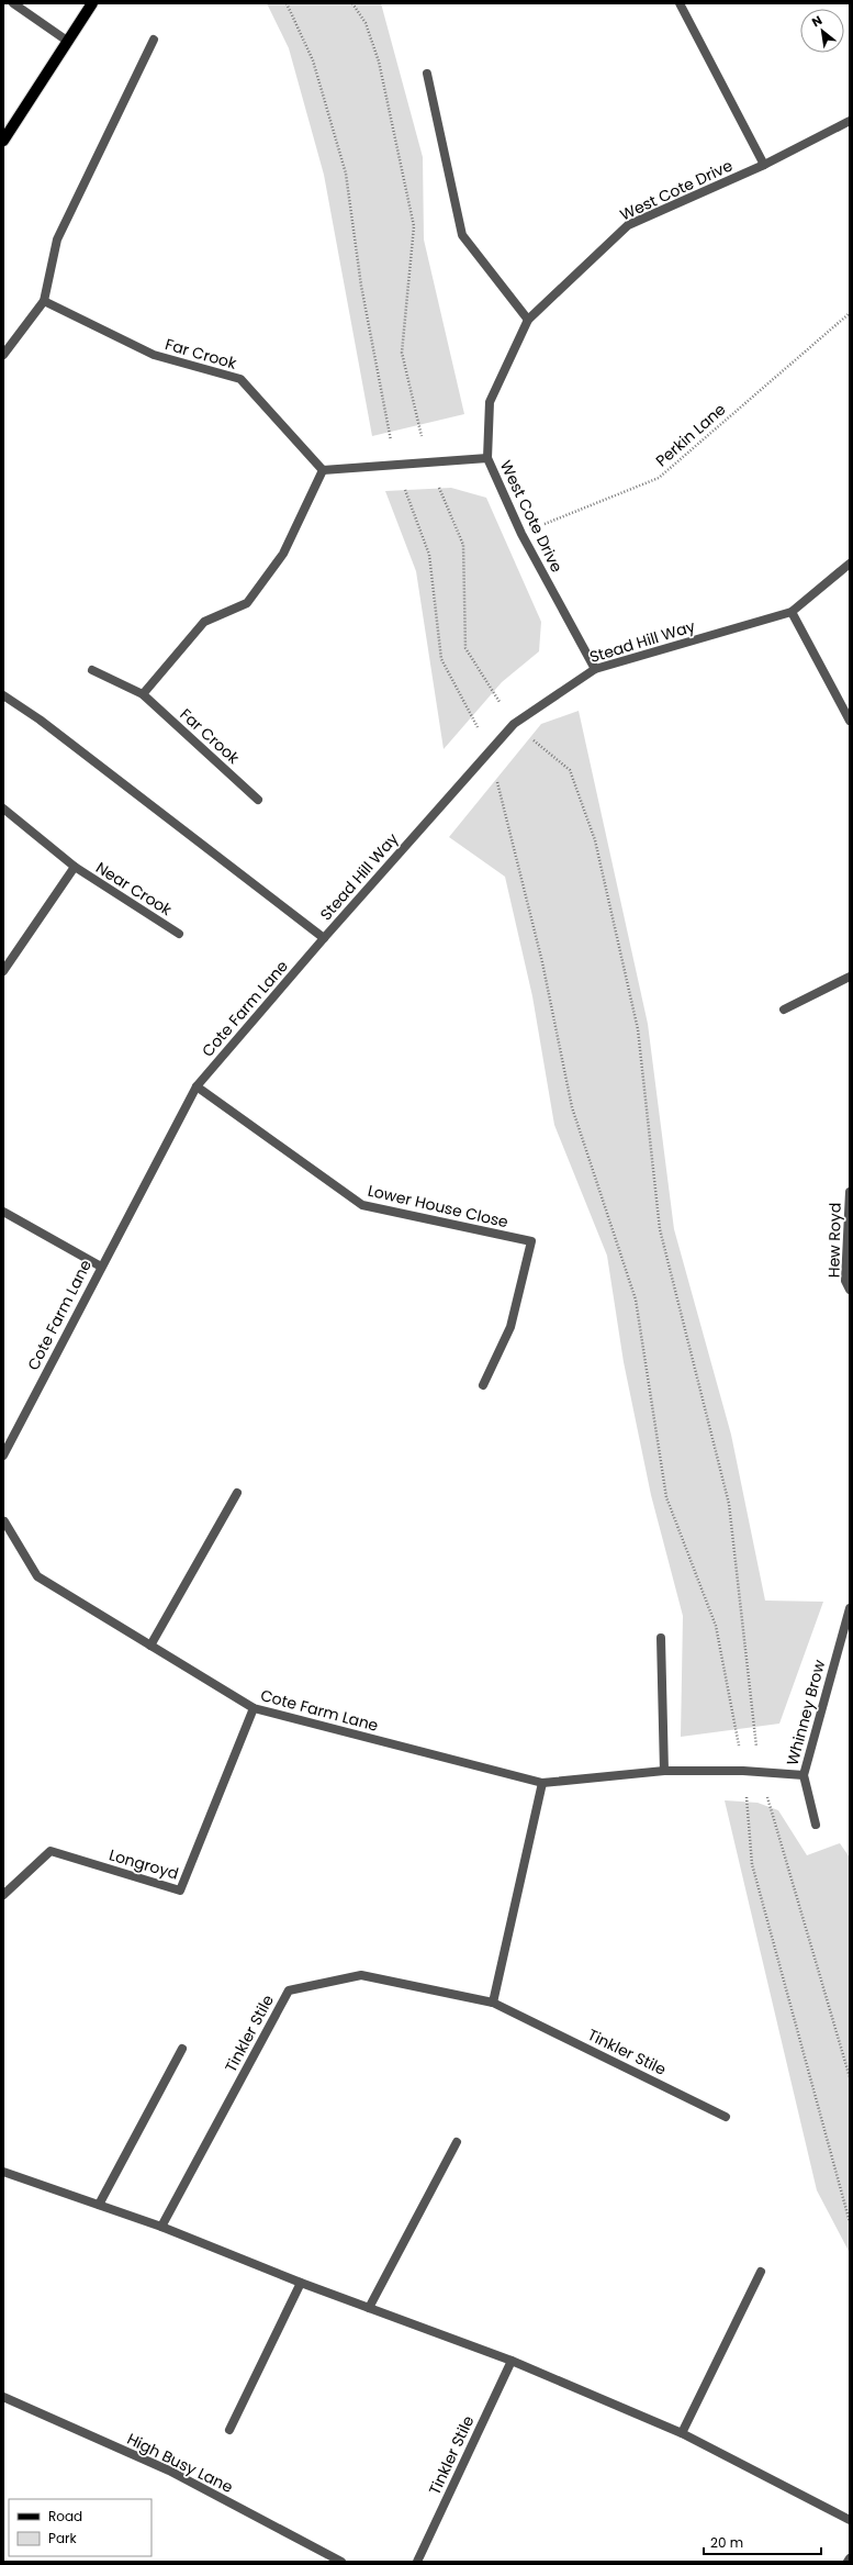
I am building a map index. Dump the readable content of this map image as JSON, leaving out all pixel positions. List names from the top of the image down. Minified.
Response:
{"streets":{"street":["West Cote Drive","Far Crook","Stead Hill Way","Near Crook","Cote Farm Lane","Lower House Close","Hew Royd","Whinney Brow","Longroyd","Tinkler Stile","High Busy Lane"],"path":["Perkin Lane"]},"crossings":[["West Cote Drive","Perkin Lane"],["West Cote Drive","Stead Hill Way"],["Stead Hill Way","Cote Farm Lane"],["Cote Farm Lane","Lower House Close"],["Cote Farm Lane","Whinney Brow"],["Cote Farm Lane","Longroyd"]],"legend":["Road","Park"],"scale_bar":"20 m","north":"top left"}
